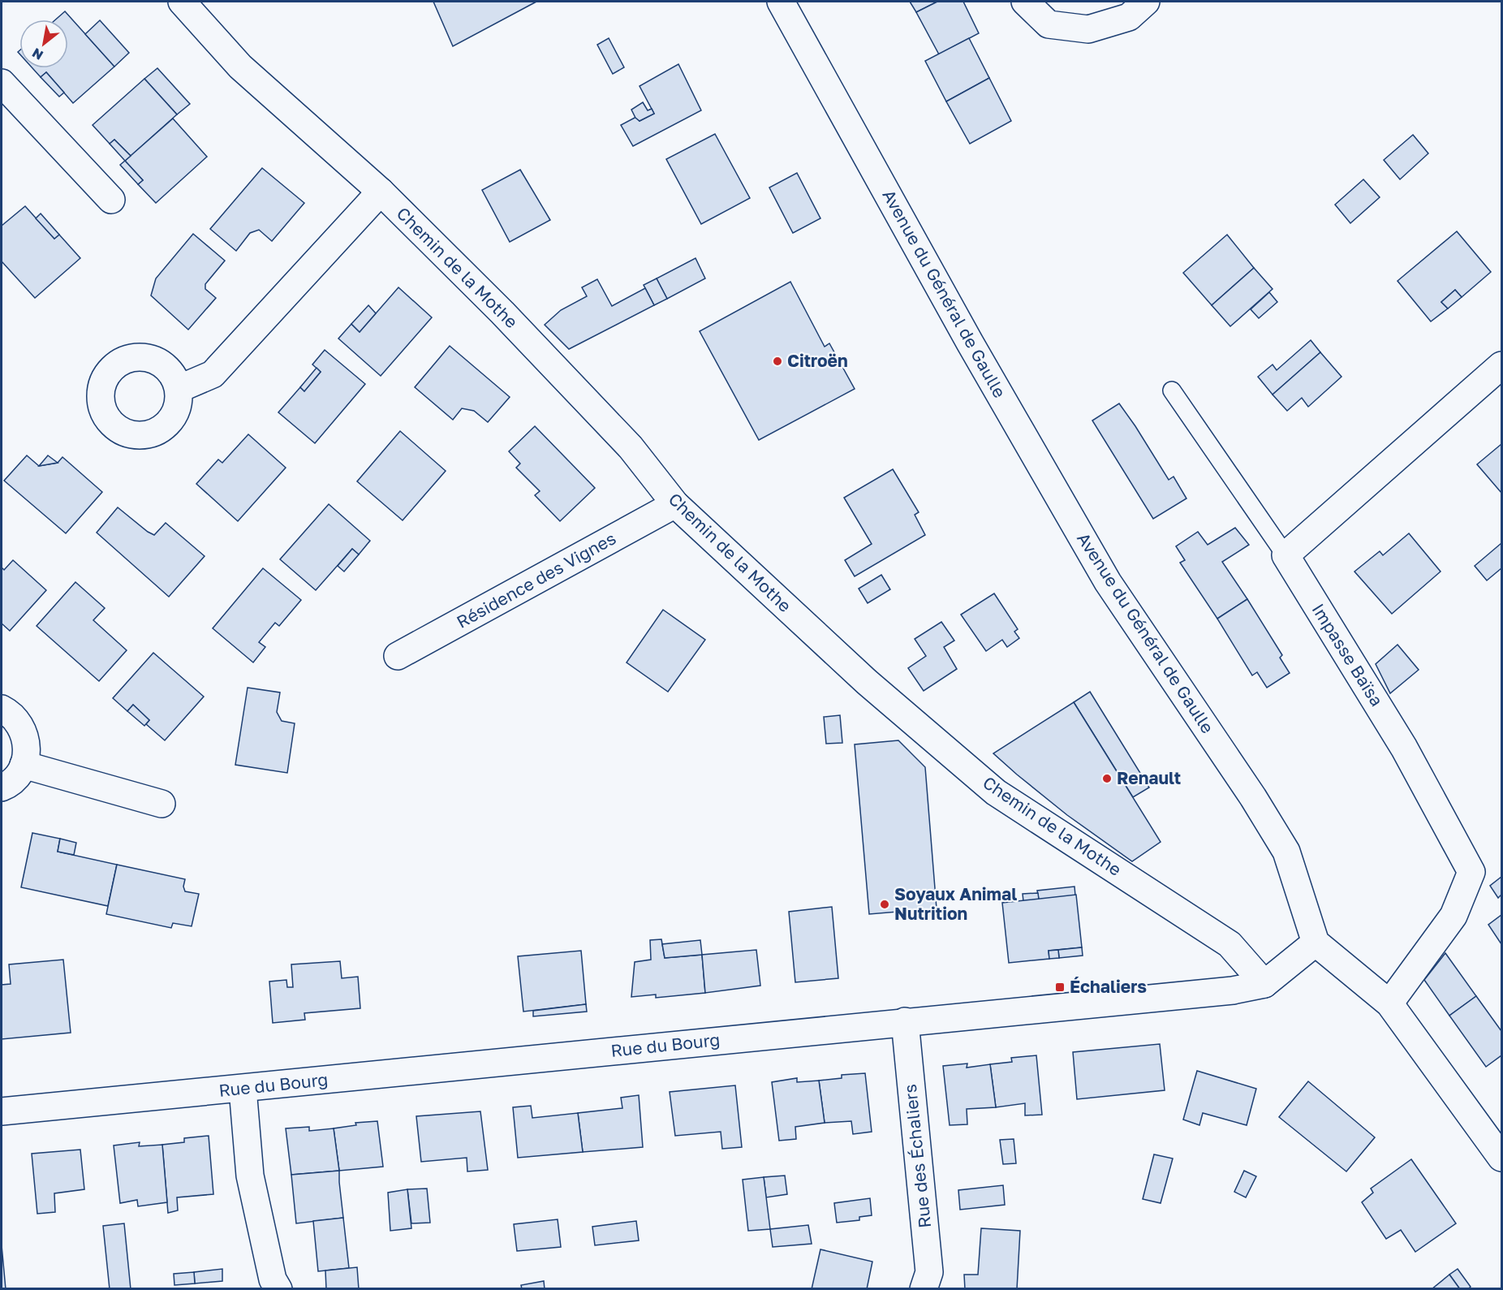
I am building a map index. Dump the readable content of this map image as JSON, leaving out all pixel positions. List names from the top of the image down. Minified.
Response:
{"streets":{"street":["Chemin de la Mothe","Avenue du Général de Gaulle","Résidence des Vignes","Impasse Baïsa","Rue du Bourg","Rue des Échaliers"]},"crossings":[["Chemin de la Mothe","Résidence des Vignes"],["Chemin de la Mothe","Rue du Bourg"],["Avenue du Général de Gaulle","Rue du Bourg"],["Rue du Bourg","Rue des Échaliers"]],"places":{"other":["Citroën","Renault","Soyaux Animal Nutrition"],"transit":["Échaliers"]},"north":"bottom left"}
